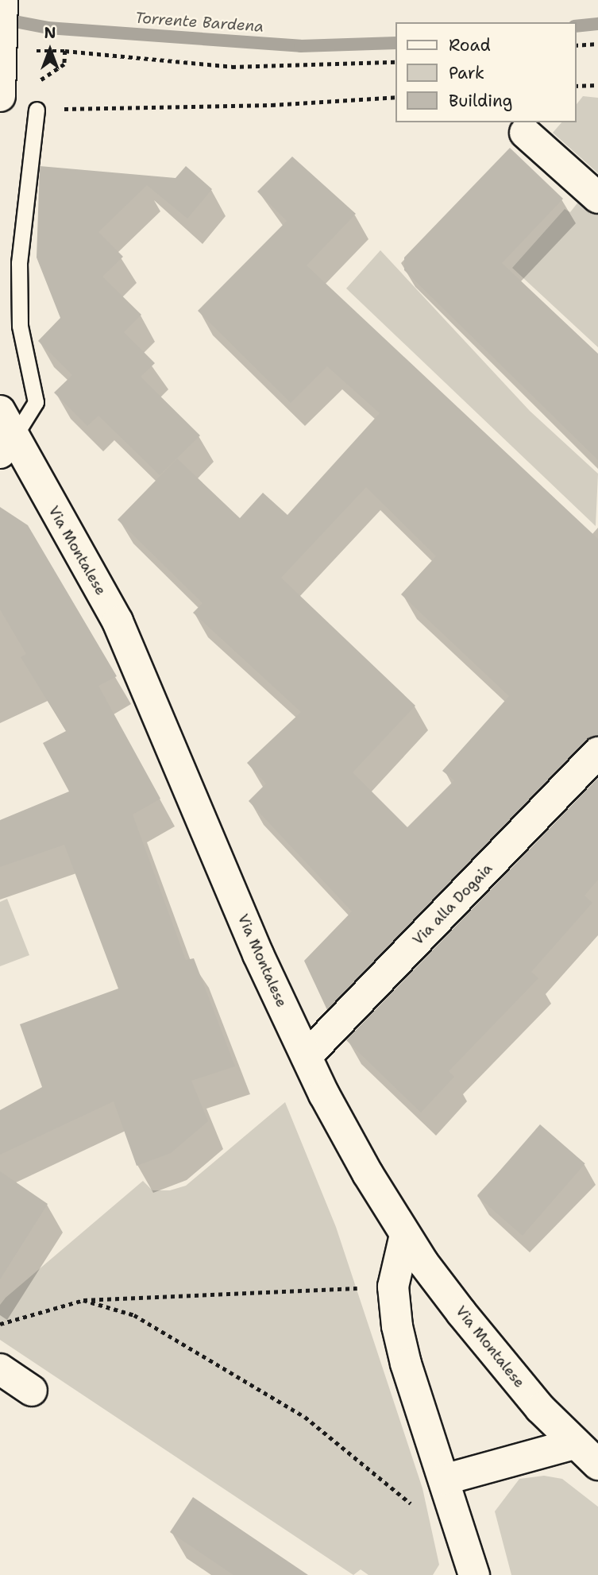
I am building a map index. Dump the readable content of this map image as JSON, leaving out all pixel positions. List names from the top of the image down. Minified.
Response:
{"streets":{"street":["Via Montalese","Via alla Dogaia"]},"crossings":[["Via Montalese","Via alla Dogaia"]],"water":["Torrente Bardena"],"legend":["Road","Park","Building"],"north":"top"}
